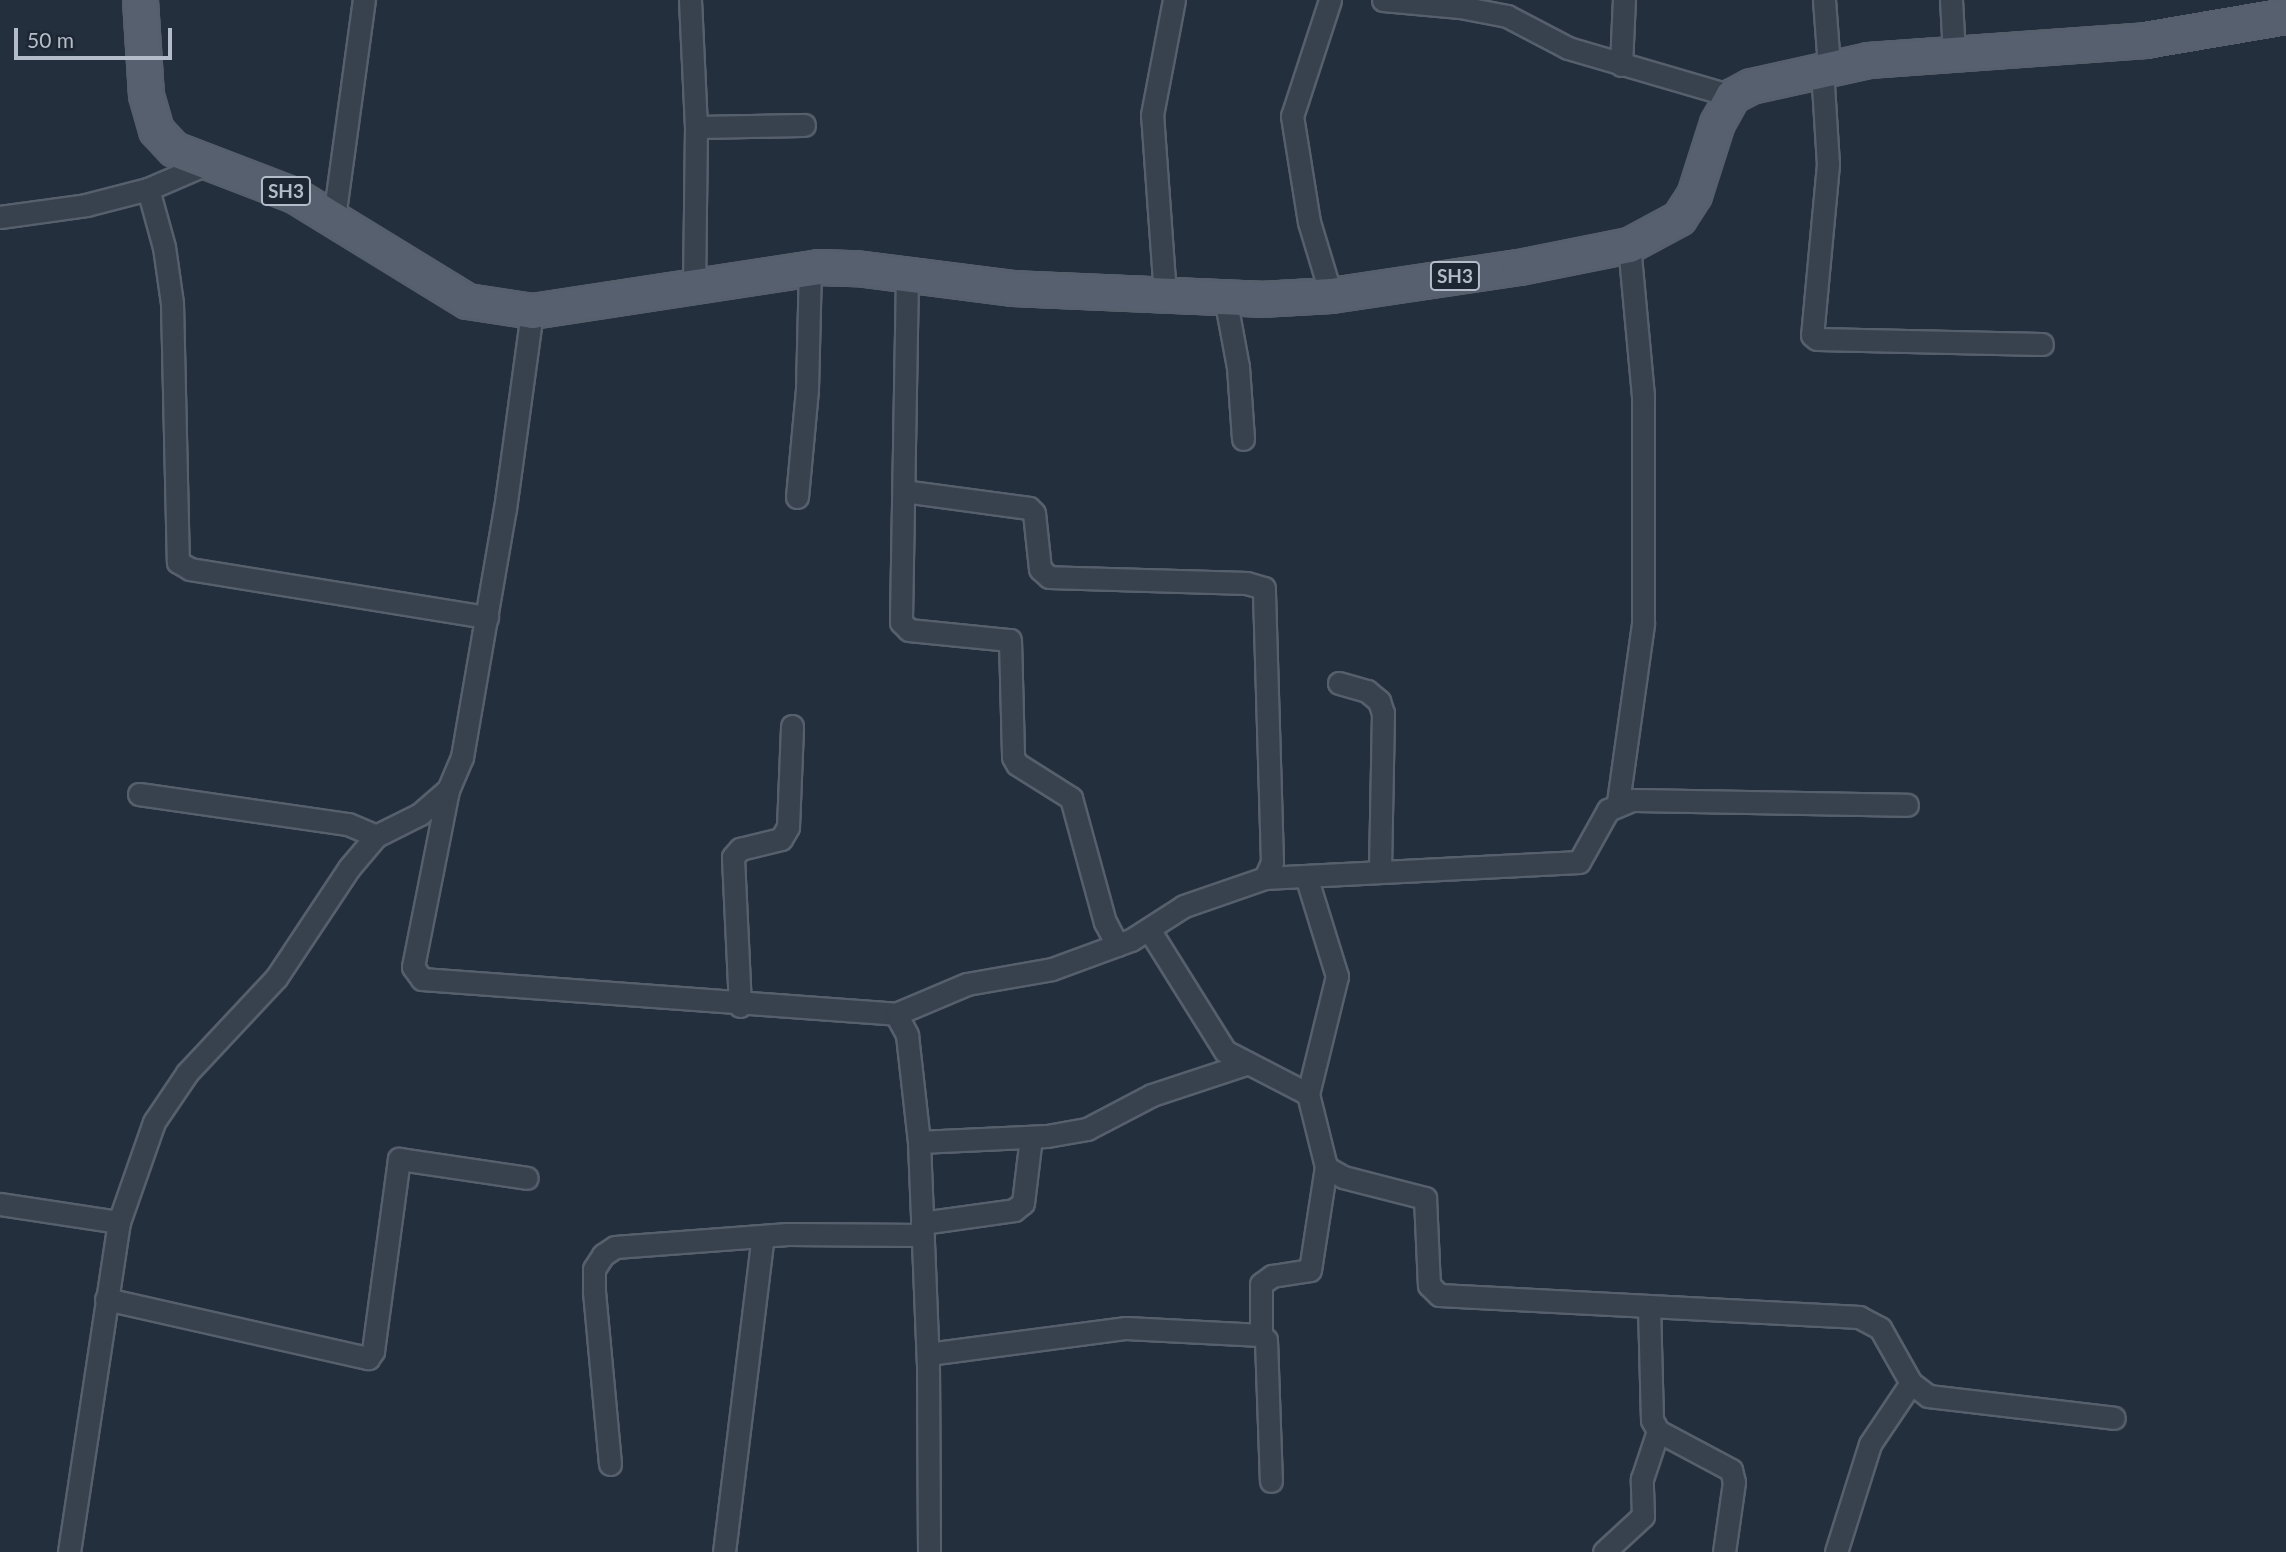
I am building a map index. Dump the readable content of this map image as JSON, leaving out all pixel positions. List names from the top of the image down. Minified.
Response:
{"streets":{"main road":["SH3"]},"scale_bar":"50 m"}
